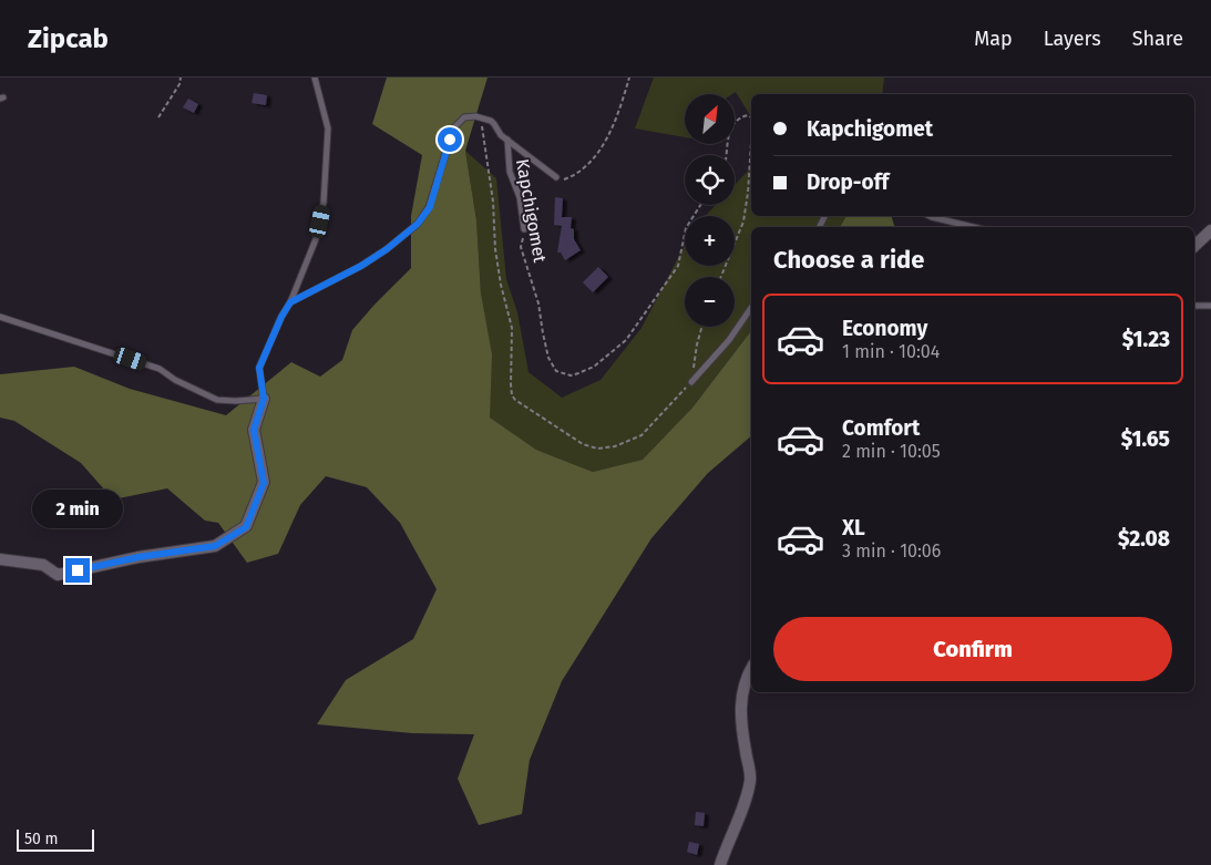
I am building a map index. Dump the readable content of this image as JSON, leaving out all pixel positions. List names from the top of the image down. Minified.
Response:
{"streets":{"lane":["Kapchigomet"]},"scale_bar":"50 m","north":"top right","page":{"header":"Zipcab","nav":["Map","Layers","Share"],"map_buttons":["+","−"],"banner":["Kapchigomet","Drop-off"],"heading":"Choose a ride","list":[{"name":"Economy","note":"1 min · 10:04","value":"$1.23"},{"name":"Comfort","note":"2 min · 10:05","value":"$1.65"},{"name":"XL","note":"3 min · 10:06","value":"$2.08"}],"bubble":"2 min","buttons":"Confirm","scale":"50 m"}}
